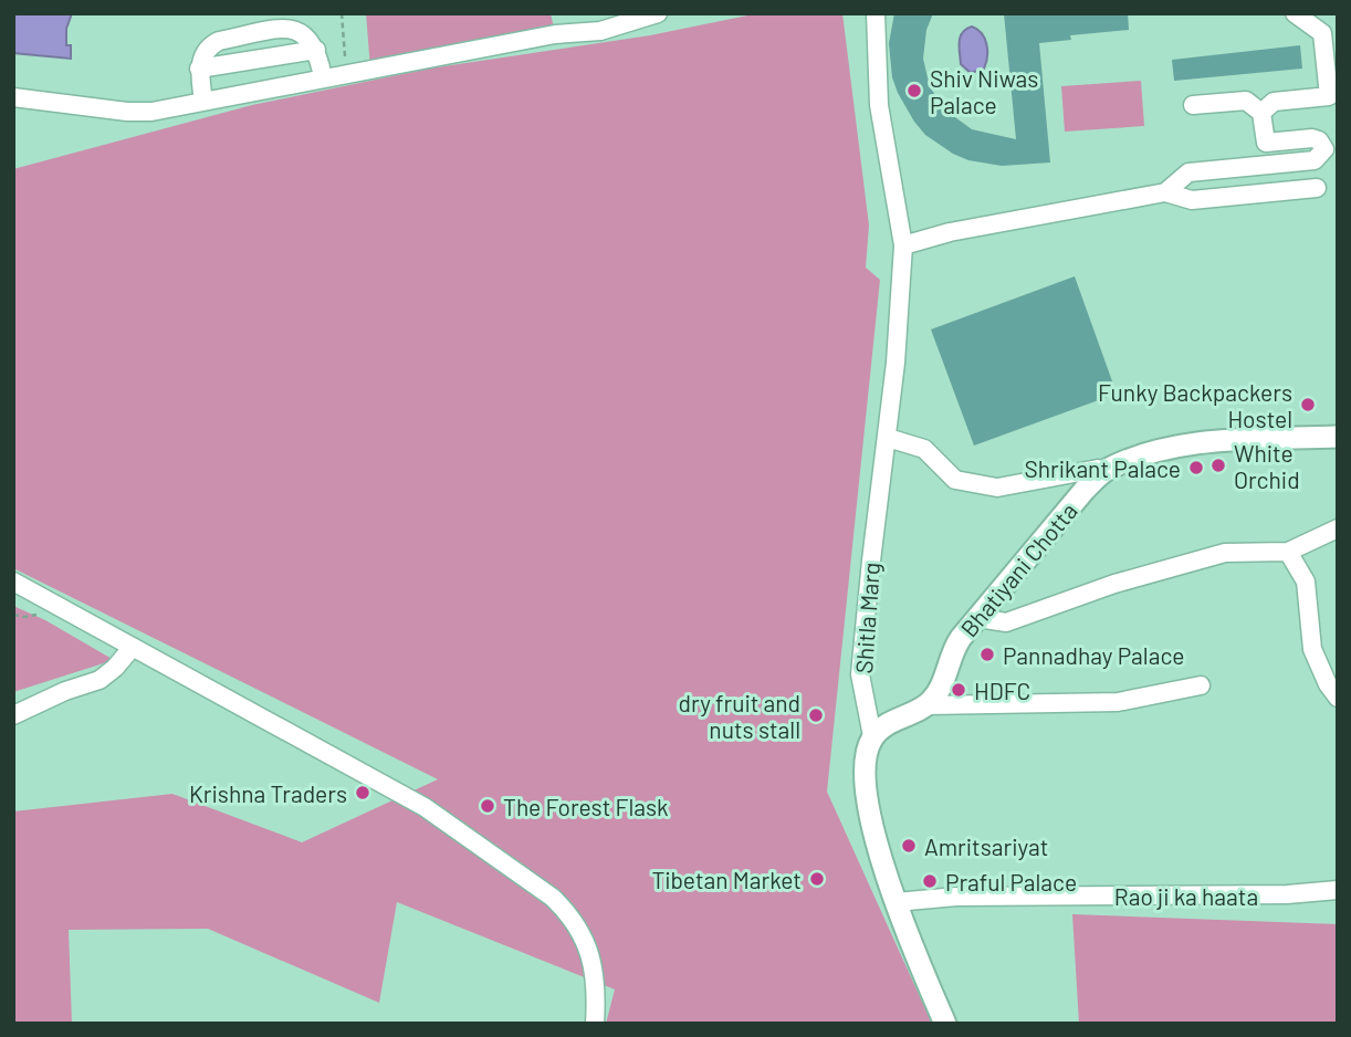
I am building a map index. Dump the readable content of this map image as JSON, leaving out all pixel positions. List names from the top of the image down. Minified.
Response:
{"streets":{"main road":["Bhatiyani Chotta","Shitla Marg"],"street":["Rao ji ka haata"]},"crossings":[["Shitla Marg","Rao ji ka haata"]],"places":["Shiv Niwas Palace","Funky Backpackers Hostel","White Orchid","Shrikant Palace","Pannadhay Palace","HDFC","dry fruit and nuts stall","Krishna Traders","The Forest Flask","Amritsariyat","Tibetan Market","Praful Palace"]}
